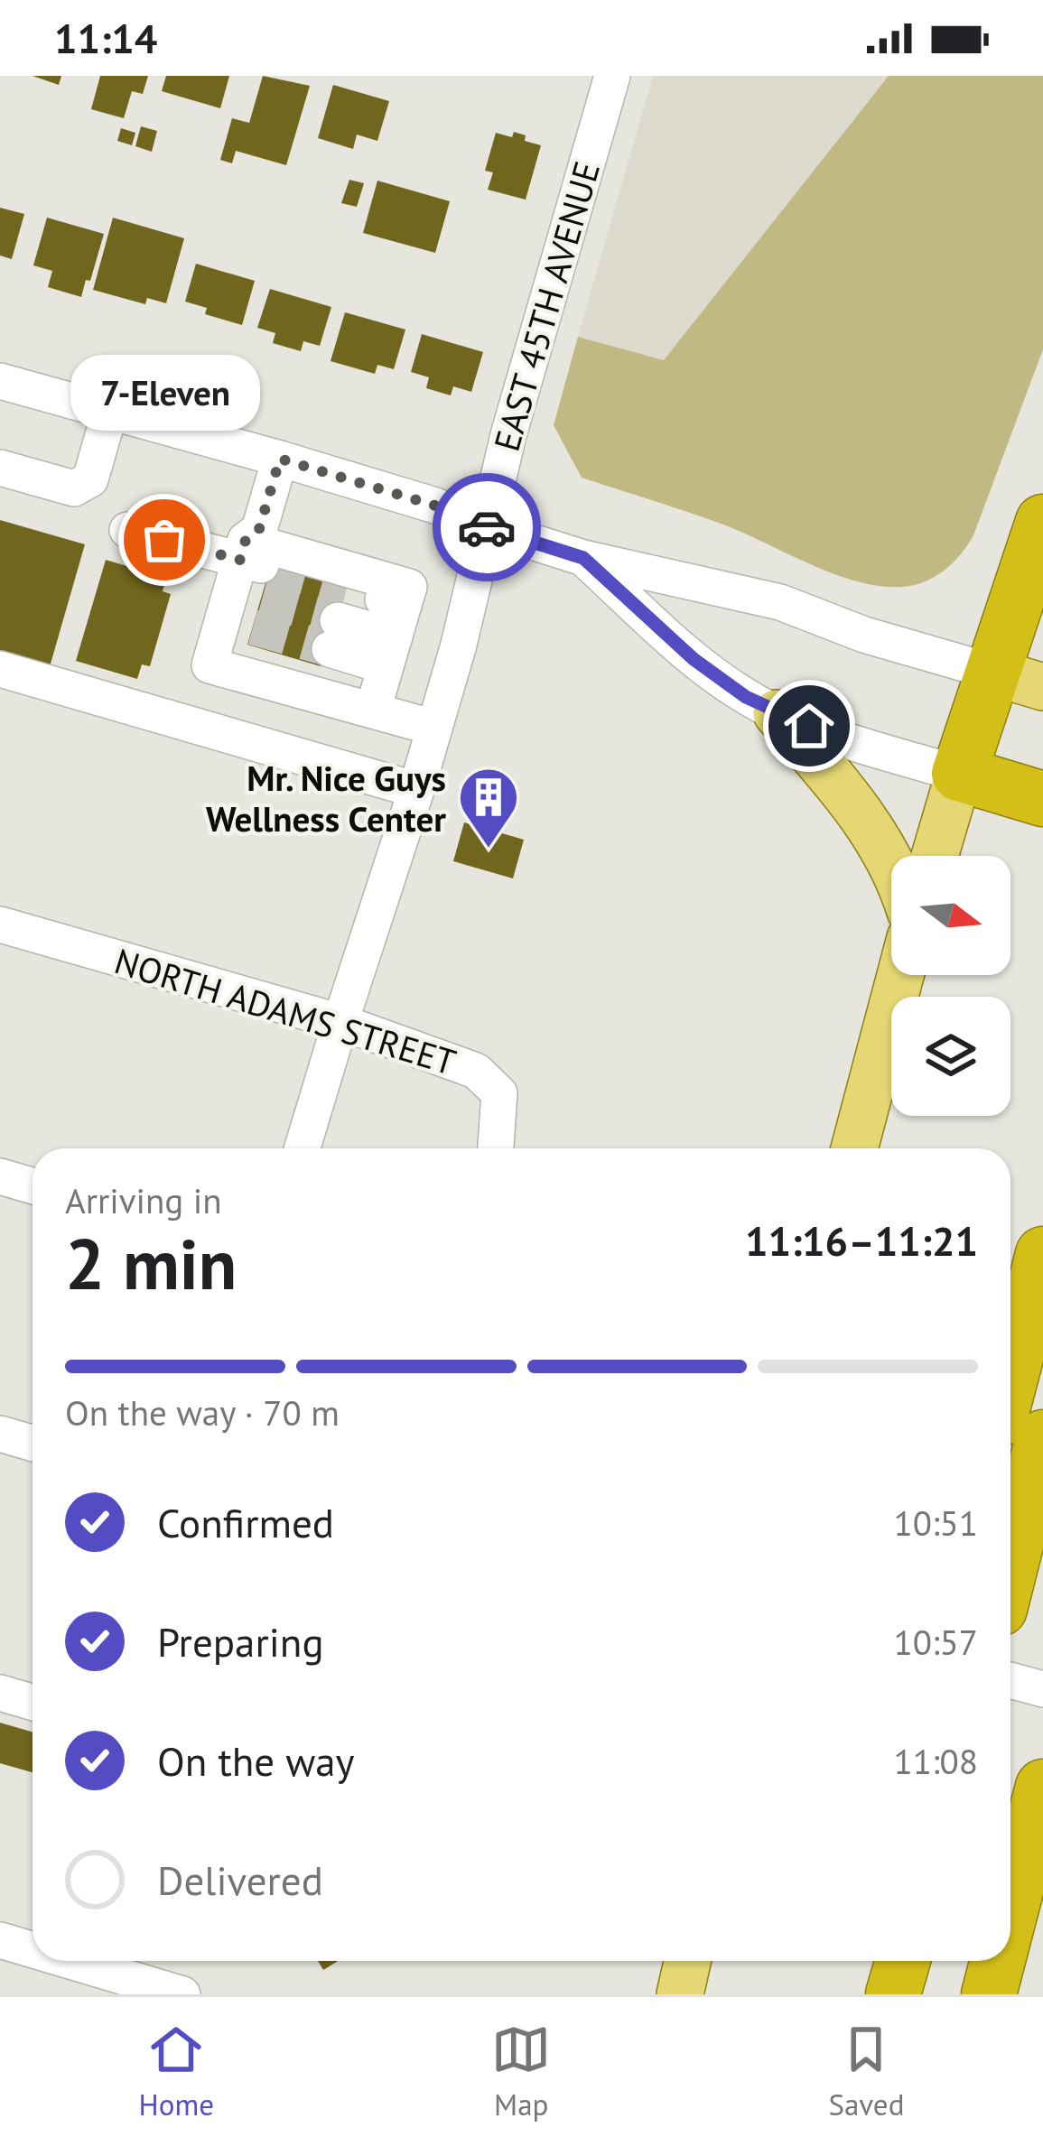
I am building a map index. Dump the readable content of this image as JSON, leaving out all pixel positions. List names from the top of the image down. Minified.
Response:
{"streets":{"street":["EAST 45TH AVENUE","NORTH ADAMS STREET"]},"crossings":[["EAST 45TH AVENUE","NORTH ADAMS STREET"]],"places":{"other":["7-Eleven"],"building":["Mr. Nice Guys Wellness Center"]},"north":"right","page":{"status":"11:14","bubble":"7-Eleven","heading":["2 min","Arriving in","11:16–11:21"],"bar":"On the way · 70 m","list":[["Confirmed","10:51"],["Preparing","10:57"],["On the way","11:08"],"Delivered"],"tabs":["Home","Map","Saved"]}}
